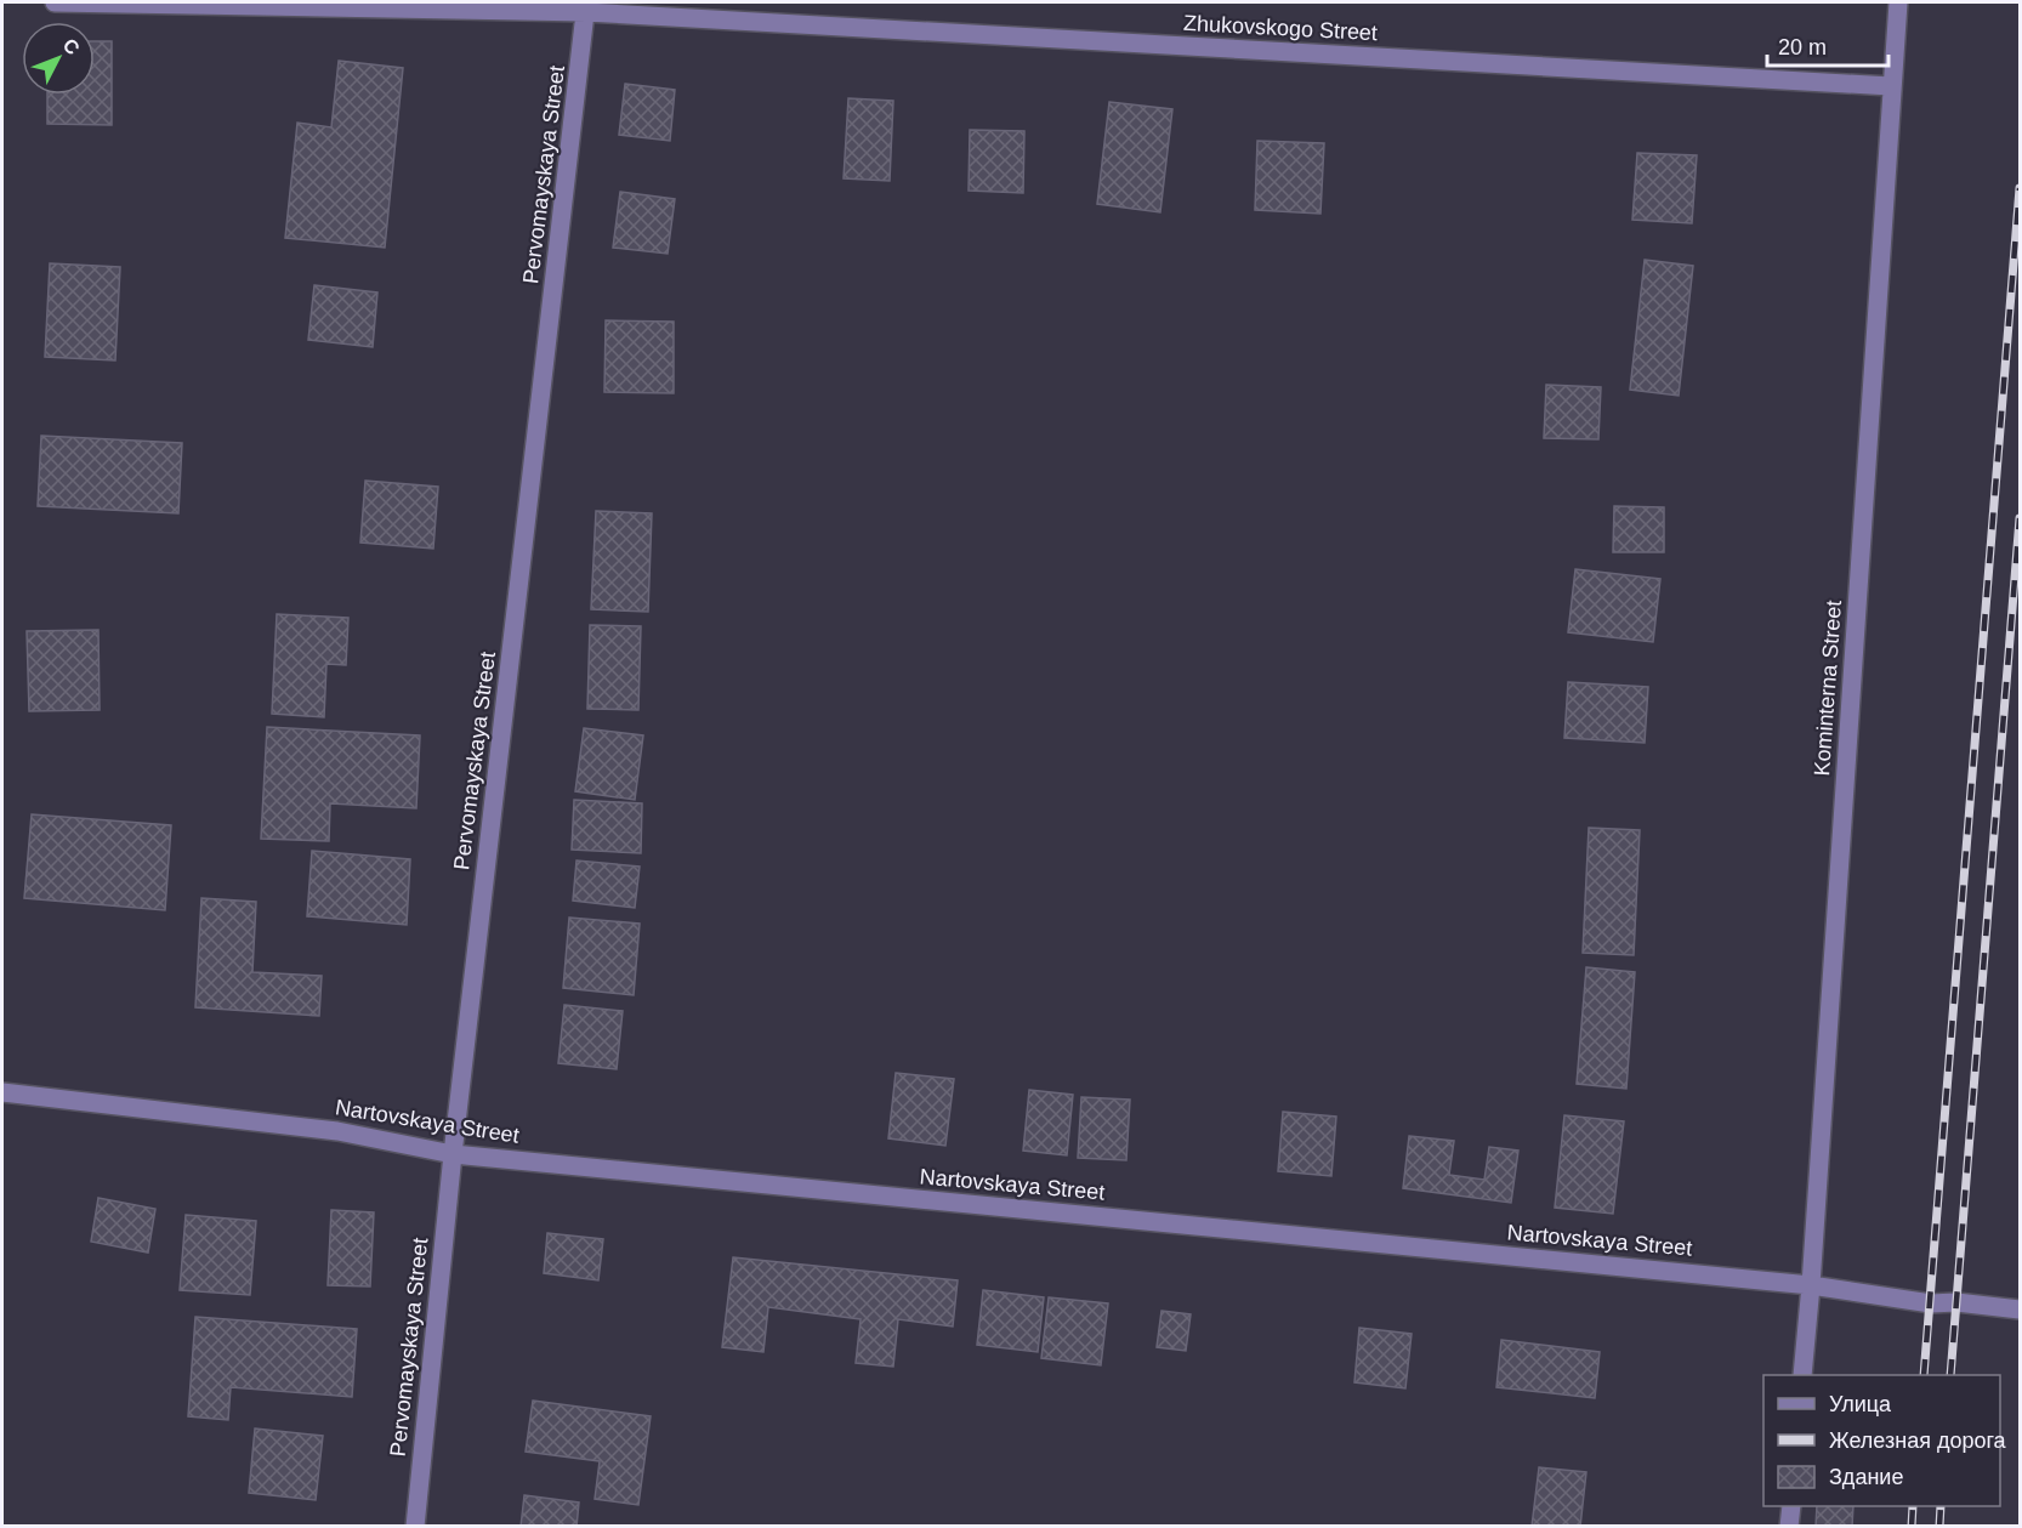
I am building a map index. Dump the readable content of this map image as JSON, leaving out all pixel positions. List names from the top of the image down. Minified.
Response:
{"streets":{"street":["Zhukovskogo Street","Pervomayskaya Street","Kominterna Street","Nartovskaya Street"]},"crossings":[["Zhukovskogo Street","Pervomayskaya Street"],["Zhukovskogo Street","Kominterna Street"],["Pervomayskaya Street","Nartovskaya Street"],["Kominterna Street","Nartovskaya Street"]],"legend":["Улица","Железная дорога","Здание"],"scale_bar":"20 m","north":"top right"}
